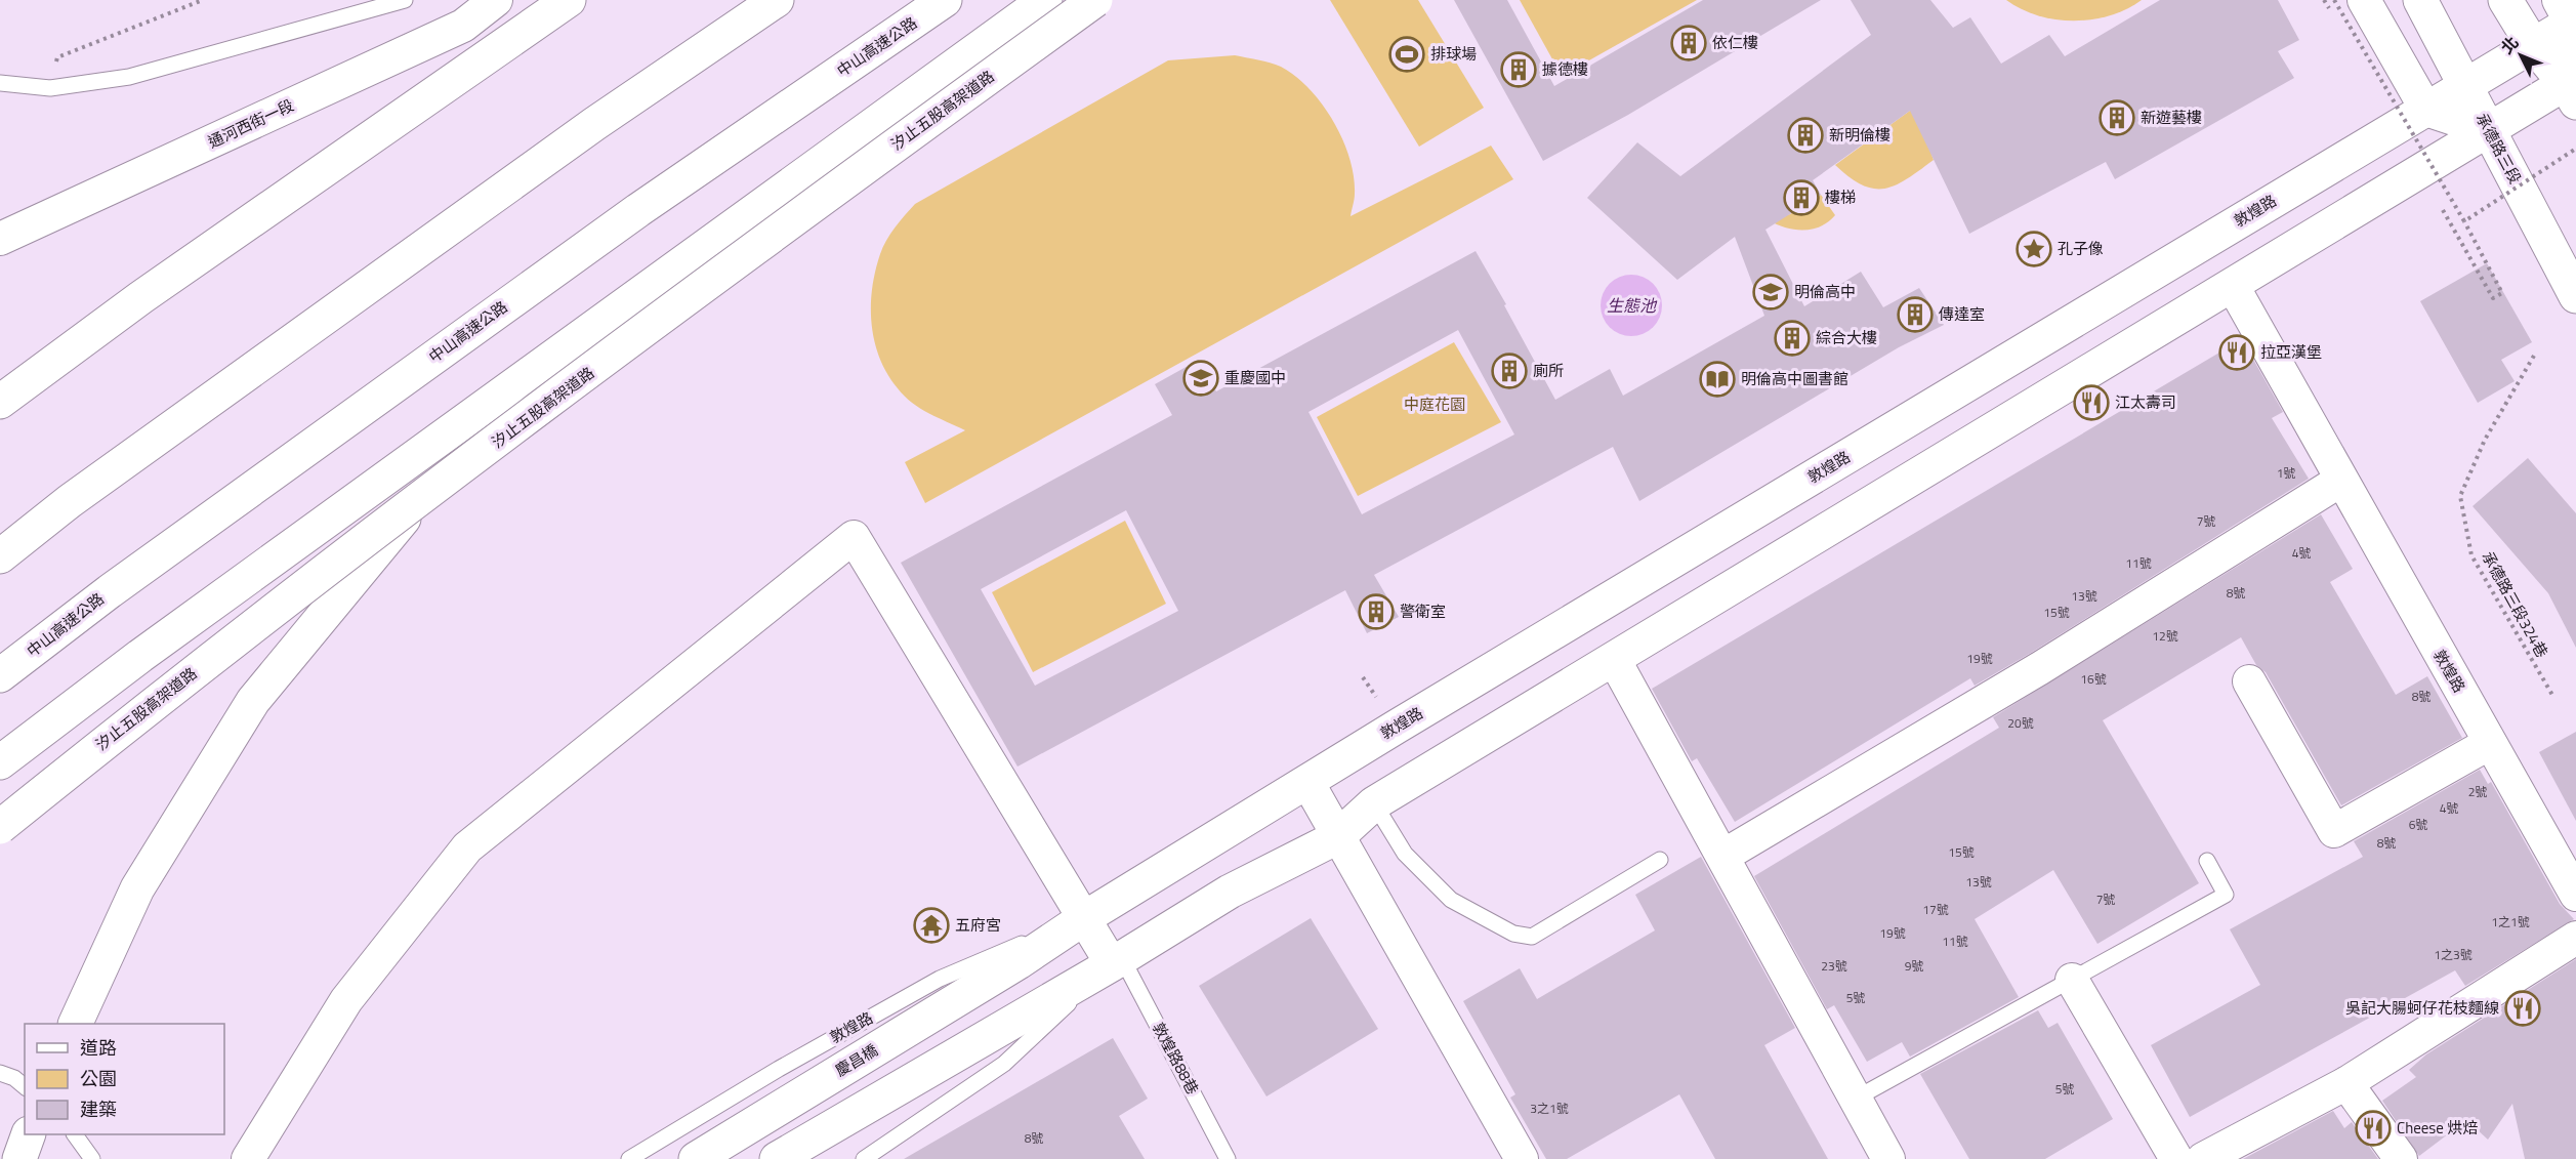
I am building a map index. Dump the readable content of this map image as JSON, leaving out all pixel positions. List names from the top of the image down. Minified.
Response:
{"streets":{"main road":["中山高速公路","汐止五股高架道路","承德路三段","敦煌路","慶昌橋"],"street":["通河西街一段"],"lane":["敦煌路88巷"],"path":["承德路三段324巷"]},"crossings":[["承德路三段","敦煌路"],["敦煌路","慶昌橋"]],"water":["生態池"],"parks":["中庭花園"],"places":{"building":["依仁樓","據德樓","新遊藝樓","新明倫樓","樓梯","傳達室","綜合大樓","廁所","警衛室"],"sports":["排球場"],"place":["孔子像"],"school or university":["明倫高中","重慶國中"],"restaurant":["拉亞漢堡","江太壽司","吳記大腸蚵仔花枝麵線","Cheese 烘焙"],"library":["明倫高中圖書館"],"temple":["五府宮"]},"house_numbers":["1號","7號","4號","11號","8號","13號","15號","12號","19號","16號","8號","20號","2號","4號","6號","8號","15號","13號","7號","17號","1之1號","19號","11號","1之3號","23號","9號","5號","5號","3之1號","8號"],"legend":["道路","公園","建築"],"north":"top left"}
